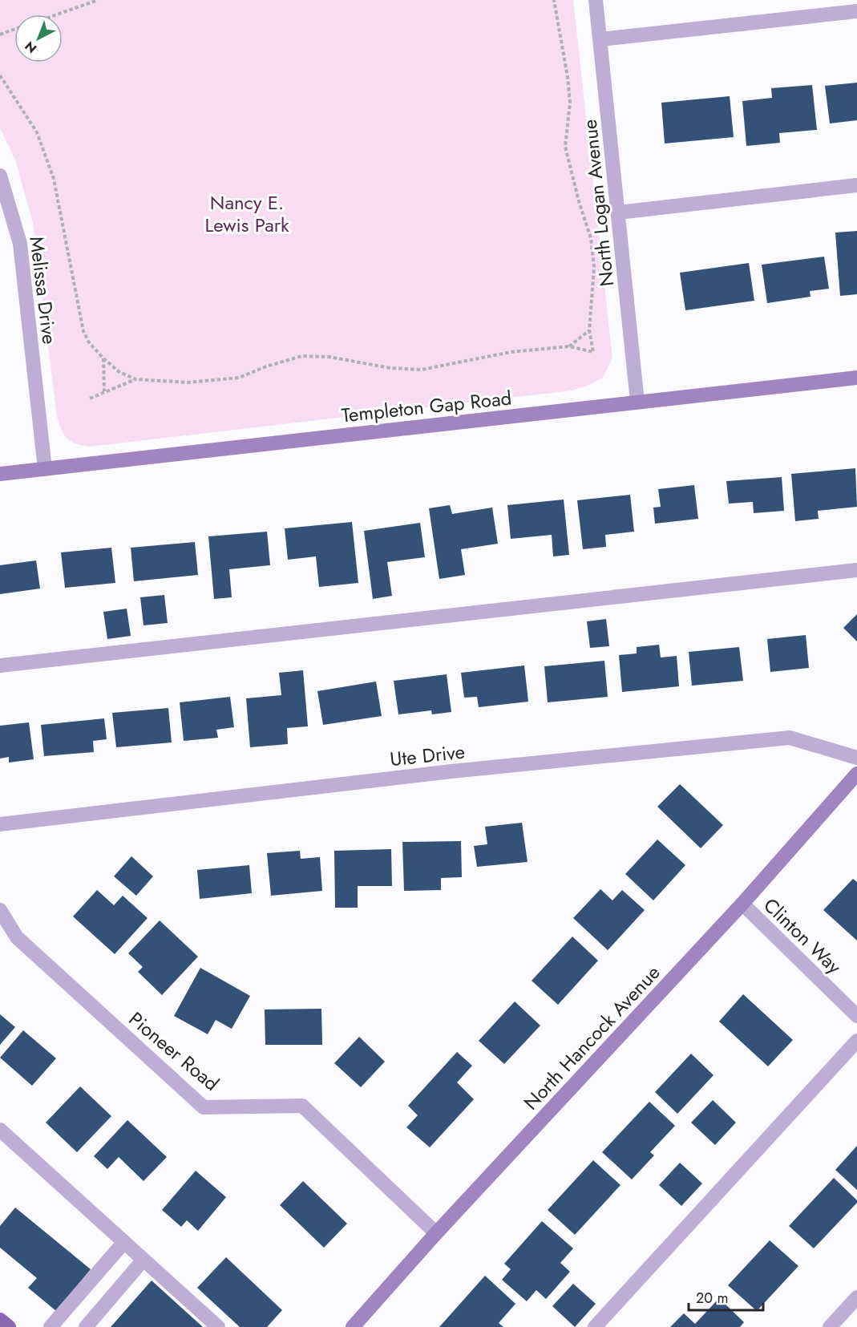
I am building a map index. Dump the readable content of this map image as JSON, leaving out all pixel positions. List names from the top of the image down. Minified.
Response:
{"streets":{"street":["North Logan Avenue","Melissa Drive","Templeton Gap Road","Ute Drive","Clinton Way","North Hancock Avenue","Pioneer Road"]},"crossings":[["North Logan Avenue","Templeton Gap Road"],["Melissa Drive","Templeton Gap Road"],["Clinton Way","North Hancock Avenue"],["North Hancock Avenue","Pioneer Road"]],"parks":["Nancy E. Lewis Park"],"scale_bar":"20 m","north":"bottom left"}
